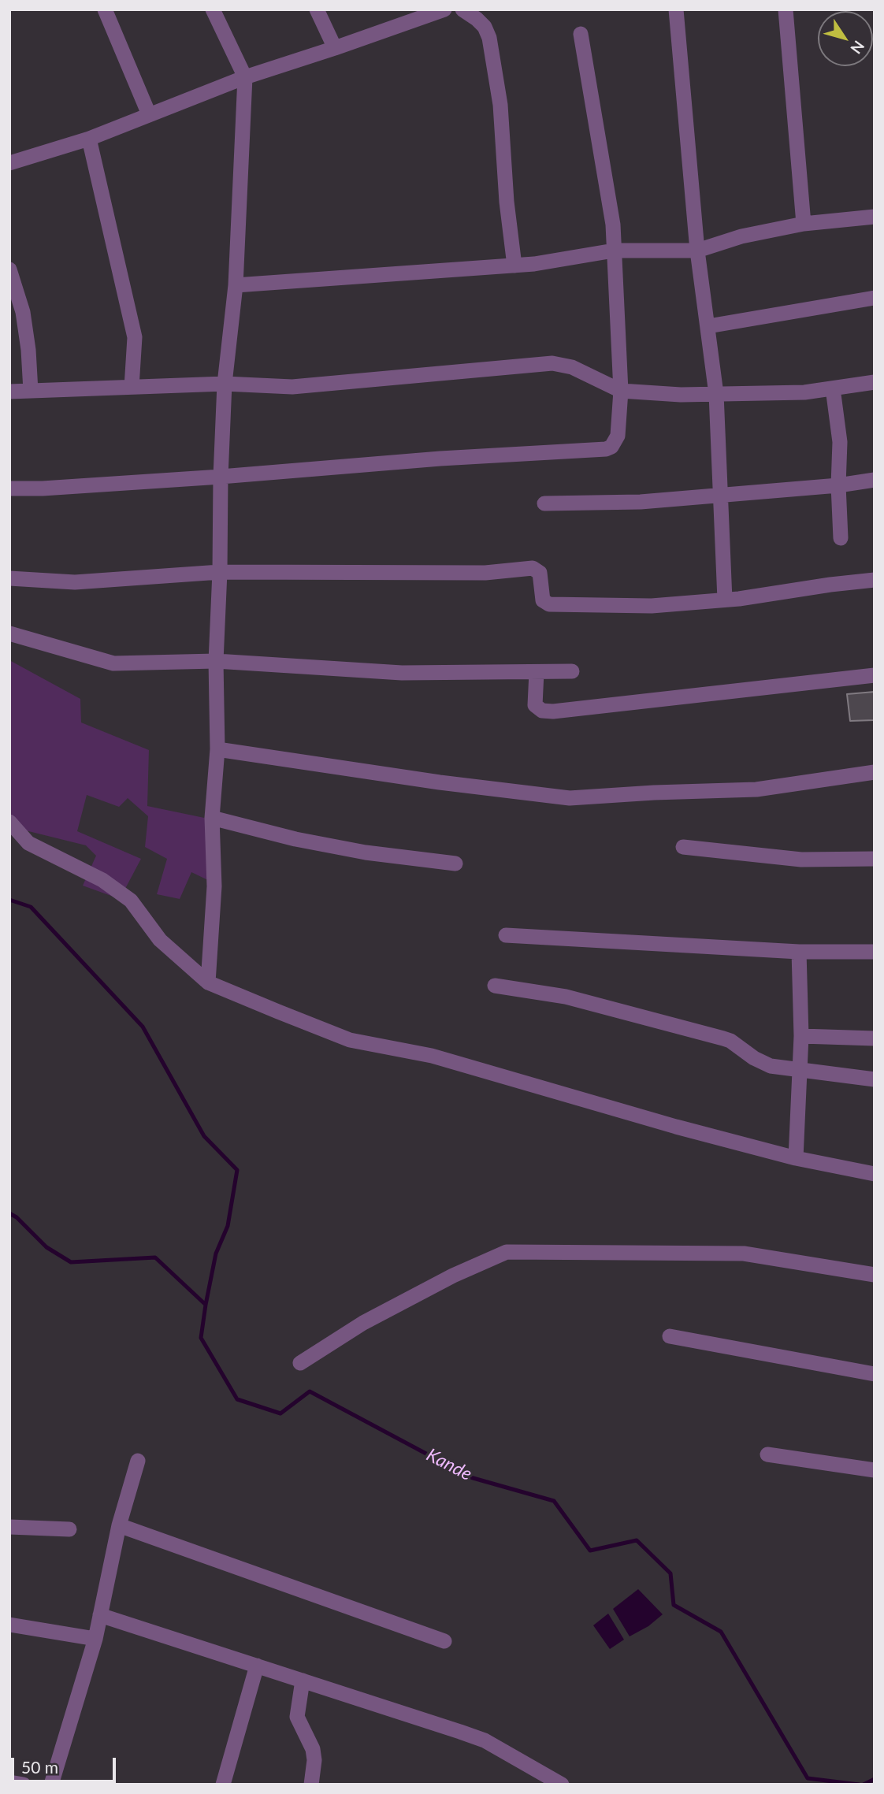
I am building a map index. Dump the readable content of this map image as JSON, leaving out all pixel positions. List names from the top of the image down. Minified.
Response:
{"water":["Kande"],"scale_bar":"50 m","north":"bottom right"}
